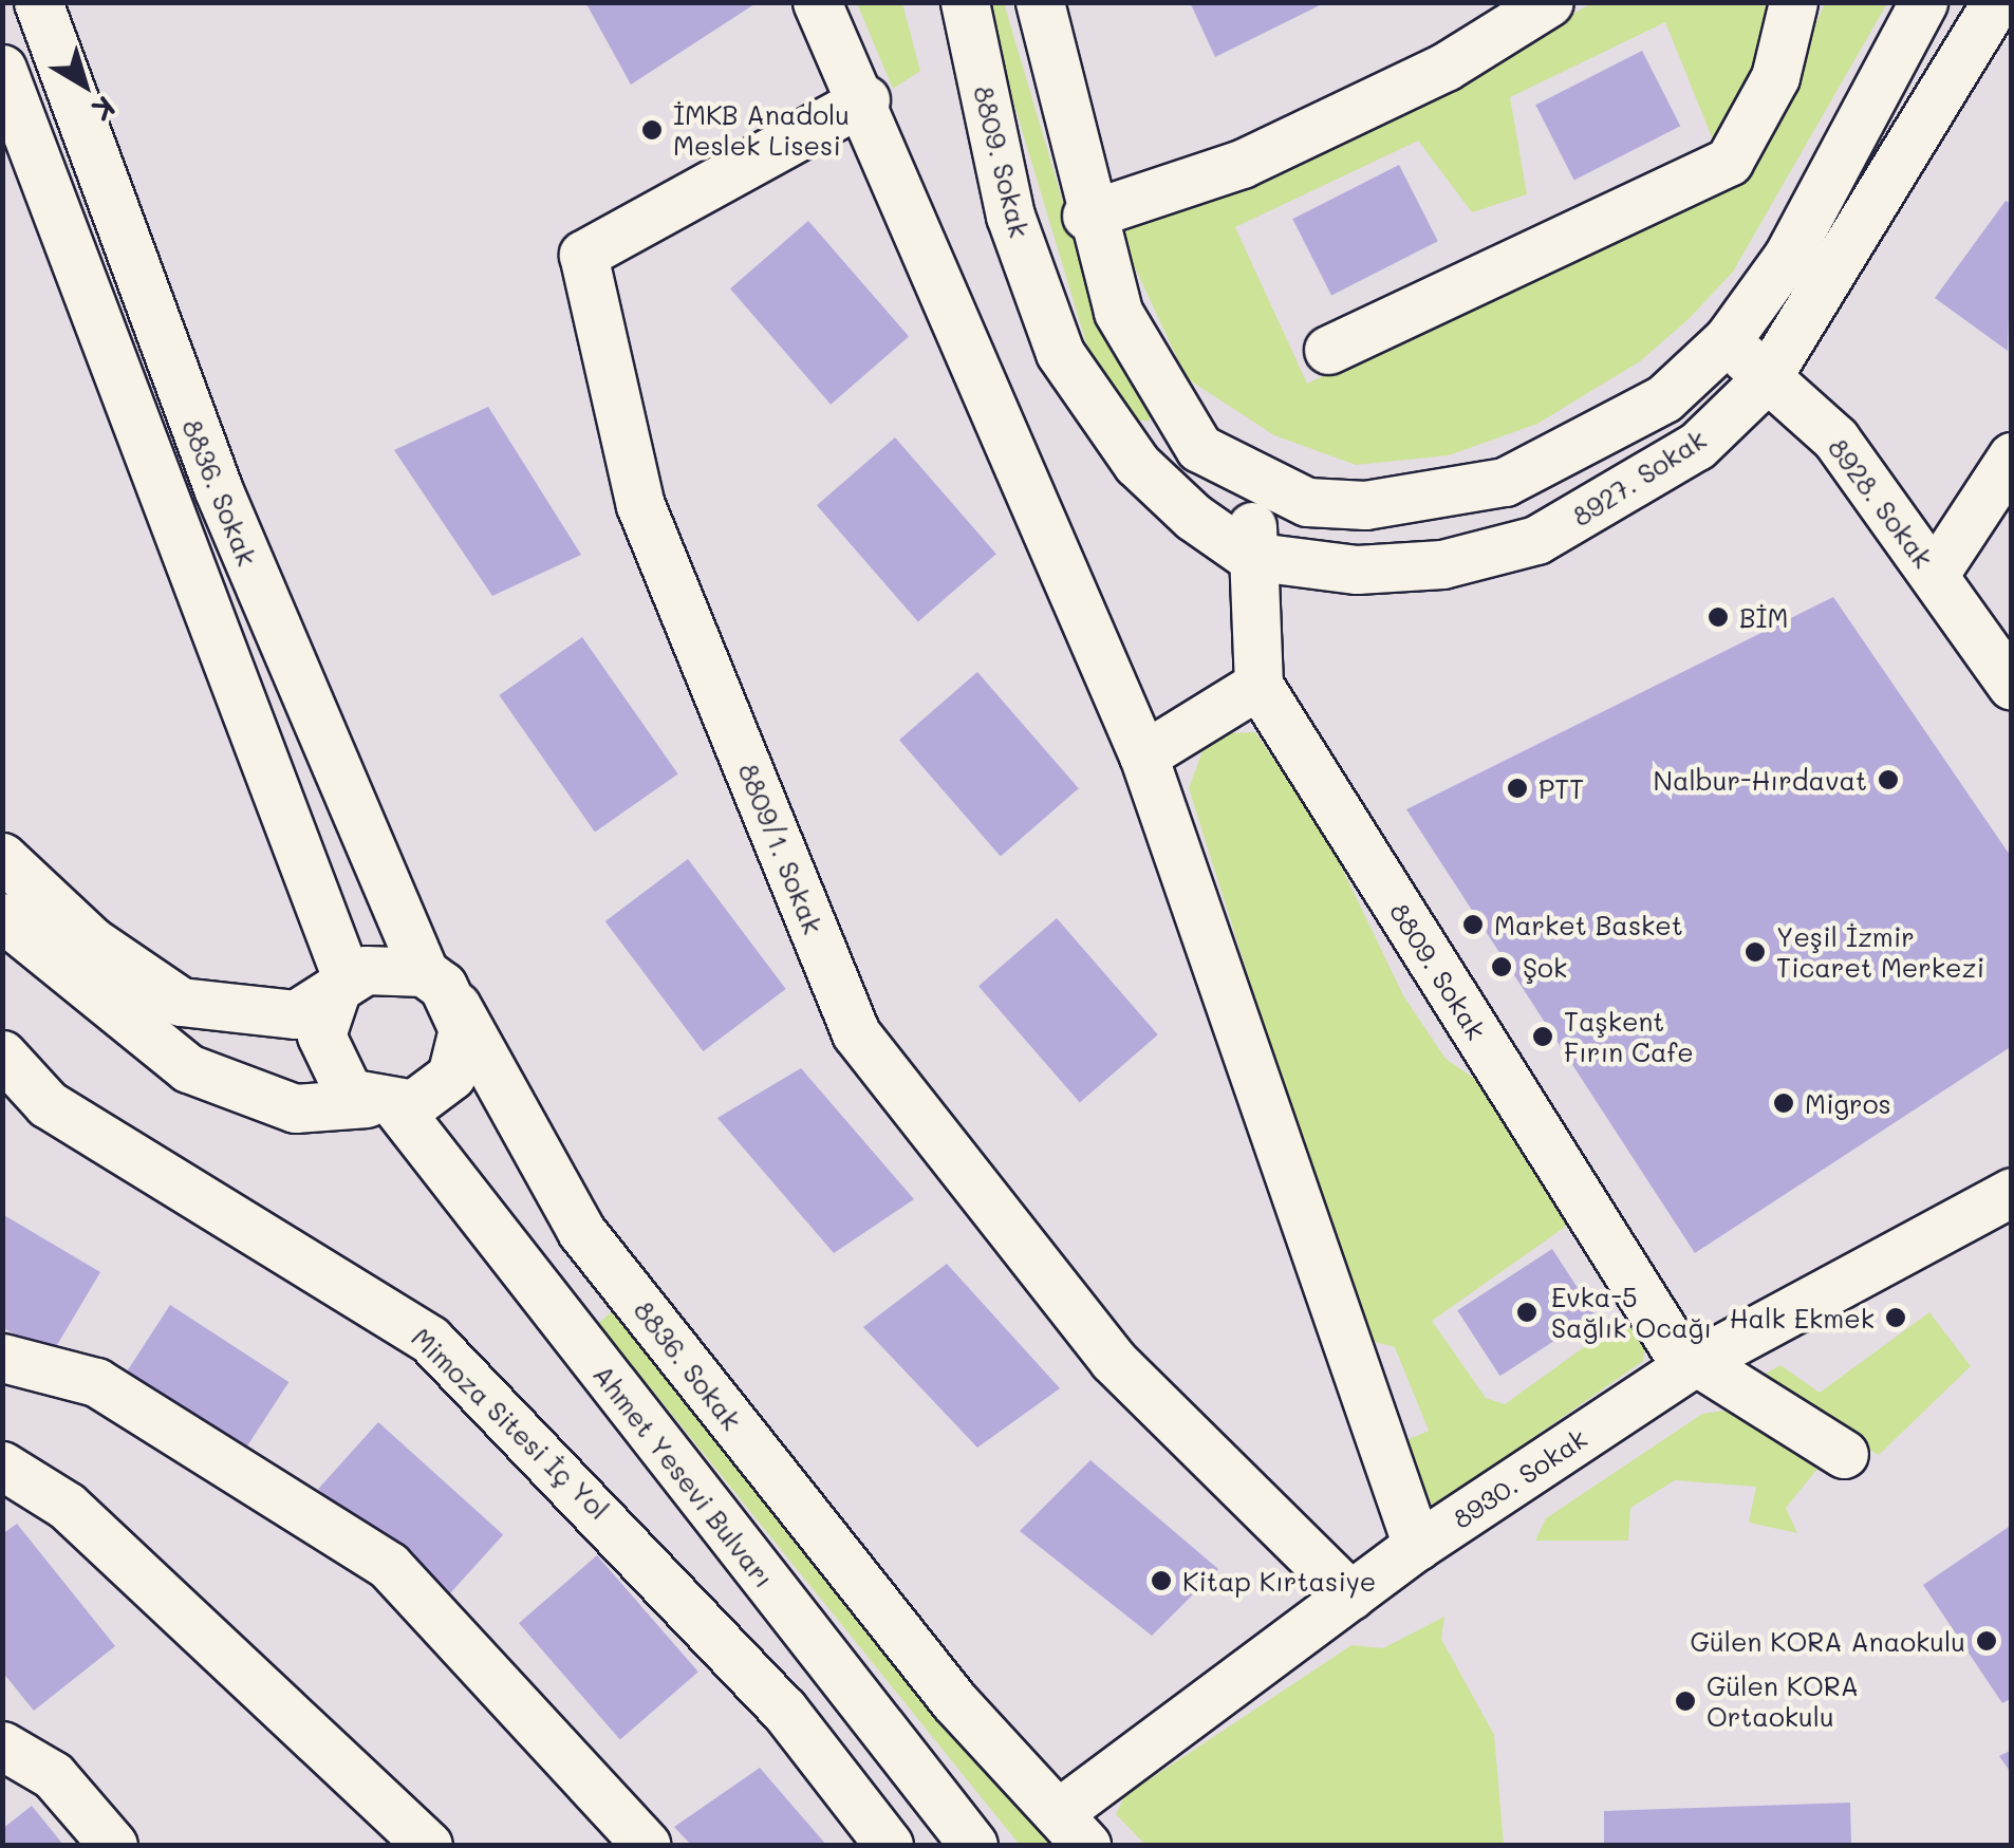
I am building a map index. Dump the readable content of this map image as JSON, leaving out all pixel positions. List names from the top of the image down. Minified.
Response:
{"streets":{"street":["8809. Sokak","8927. Sokak","8836. Sokak","8928. Sokak","8809/1. Sokak","Mimoza Sitesi İç Yol","Ahmet Yesevi Bulvarı","8930. Sokak"]},"crossings":[["8809. Sokak","8927. Sokak"],["8809. Sokak","8930. Sokak"],["8927. Sokak","8928. Sokak"],["8836. Sokak","Ahmet Yesevi Bulvarı"],["8836. Sokak","8930. Sokak"],["8809/1. Sokak","8930. Sokak"]],"places":["İMKB Anadolu Meslek Lisesi","BİM","Nalbur-Hırdavat","PTT","Market Basket","Yeşil İzmir Ticaret Merkezi","Şok","Taşkent Fırın Cafe","Migros","Evka-5 Sağlık Ocağı","Halk Ekmek","Kitap Kırtasiye","Gülen KORA Anaokulu","Gülen KORA Ortaokulu"],"north":"bottom right"}
